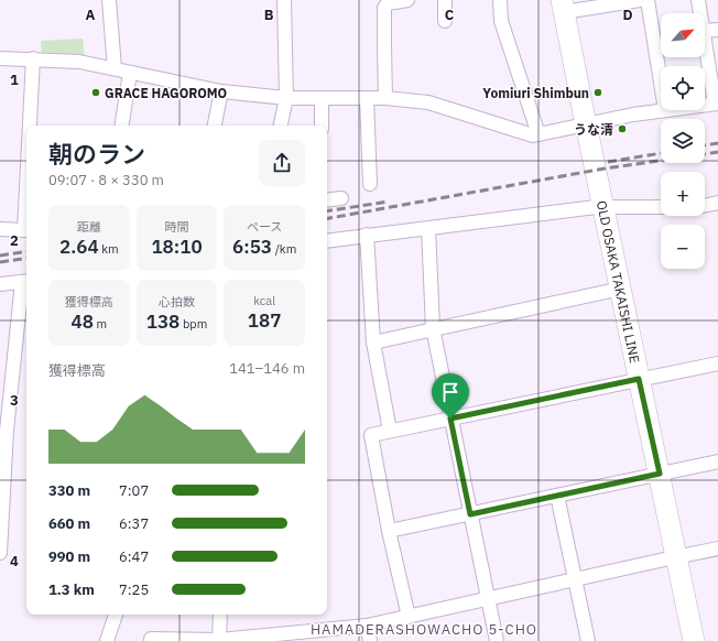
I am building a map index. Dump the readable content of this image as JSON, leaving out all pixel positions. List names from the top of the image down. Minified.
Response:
{"streets":{"main road":["OLD OSAKA TAKAISHI LINE"]},"districts":["HAMADERASHOWACHO 5-CHO"],"places":["GRACE HAGOROMO","Yomiuri Shimbun","うな清"],"north":"top right","page":{"map_buttons":["+","−"],"heading":["朝のラン","09:07 · 8 × 330 m"],"stats":[["距離","2.64 km"],["時間","18:10"],["ペース","6:53 /km"],["獲得標高","48 m"],["心拍数","138 bpm"],["kcal","187"]],"chart":["獲得標高","141–146 m"],"list":[{"name":"330 m","note":"7:07"},{"name":"660 m","note":"6:37"},{"name":"990 m","note":"6:47"},{"name":"1.3 km","note":"7:25"}]},"grid":{"columns":["A","B","C","D"],"rows":["1","2","3","4"]}}
